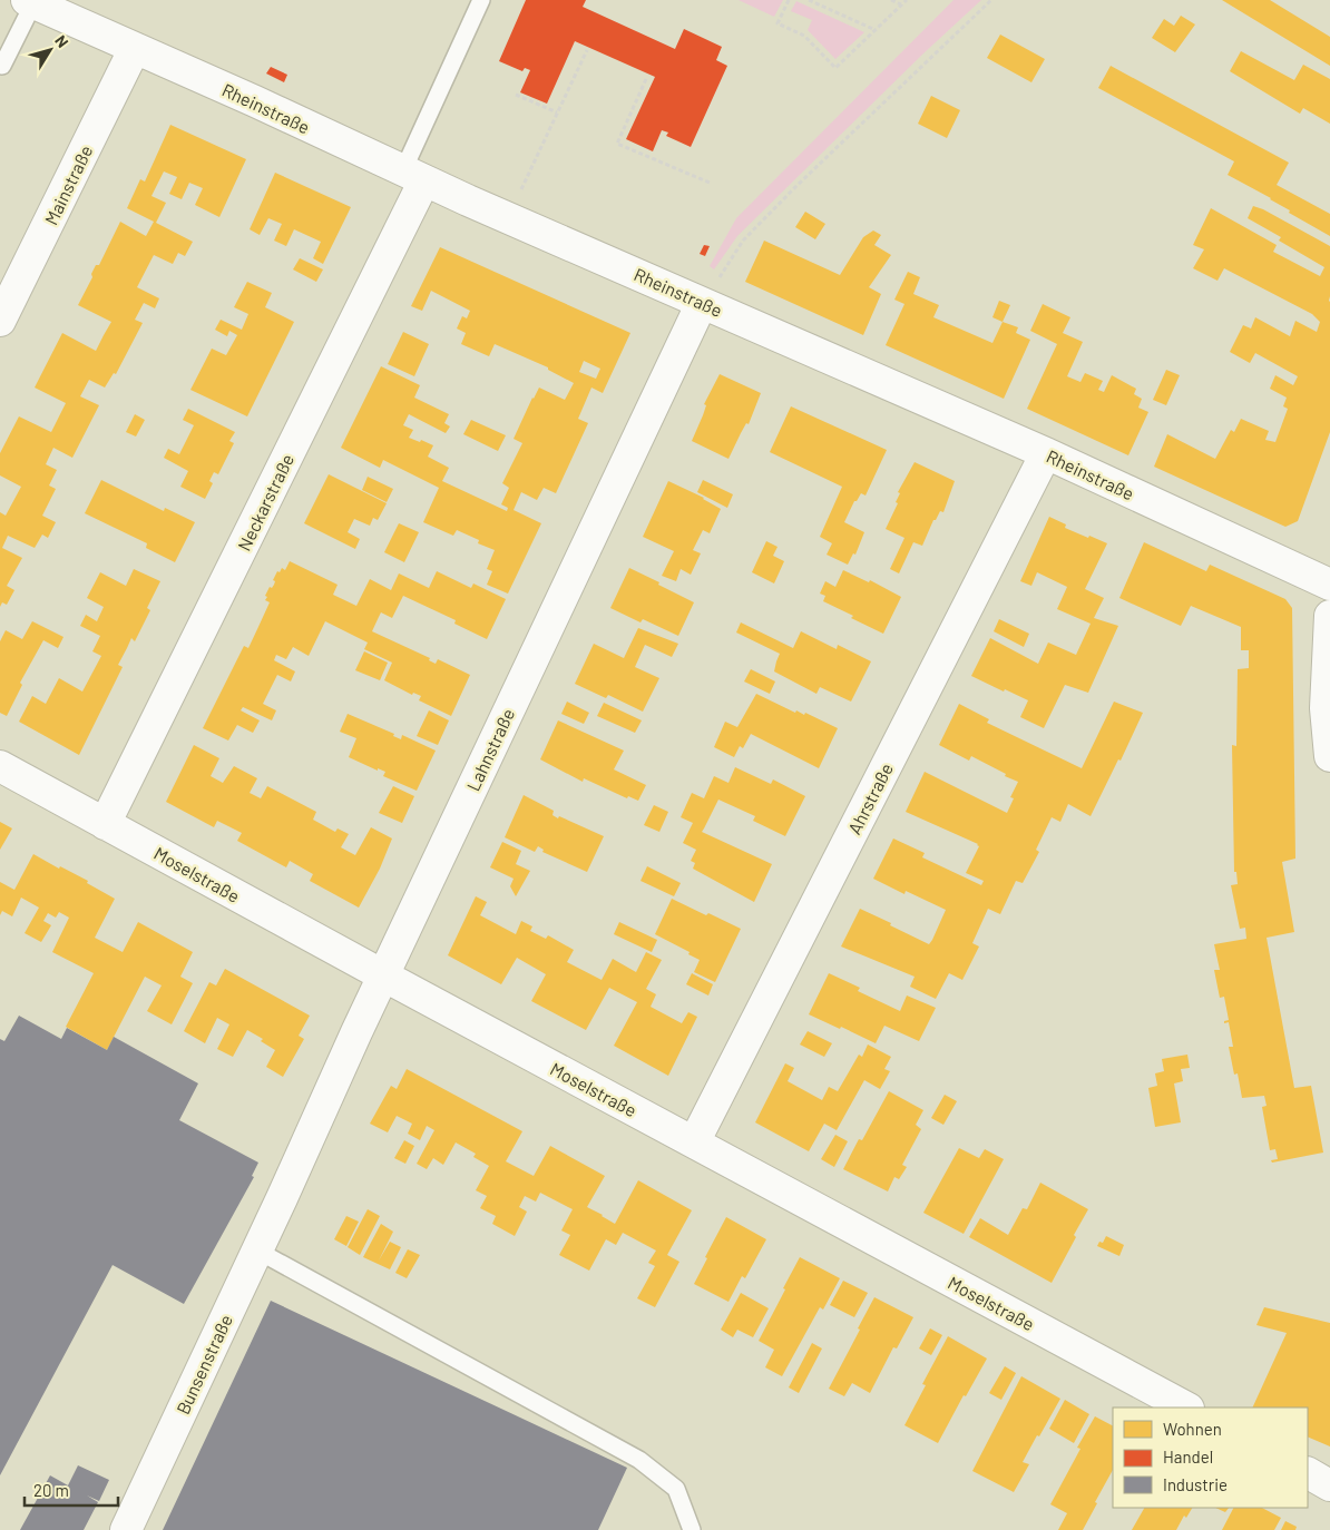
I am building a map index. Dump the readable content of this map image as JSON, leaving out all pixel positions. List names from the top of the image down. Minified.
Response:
{"streets":{"street":["Rheinstraße","Mainstraße","Neckarstraße","Lahnstraße","Ahrstraße","Moselstraße","Bunsenstraße"]},"crossings":[["Rheinstraße","Mainstraße"],["Rheinstraße","Neckarstraße"],["Rheinstraße","Lahnstraße"],["Rheinstraße","Ahrstraße"],["Neckarstraße","Moselstraße"],["Lahnstraße","Moselstraße"],["Lahnstraße","Bunsenstraße"],["Ahrstraße","Moselstraße"]],"legend":["Wohnen","Handel","Industrie"],"scale_bar":"20 m","north":"top right"}
